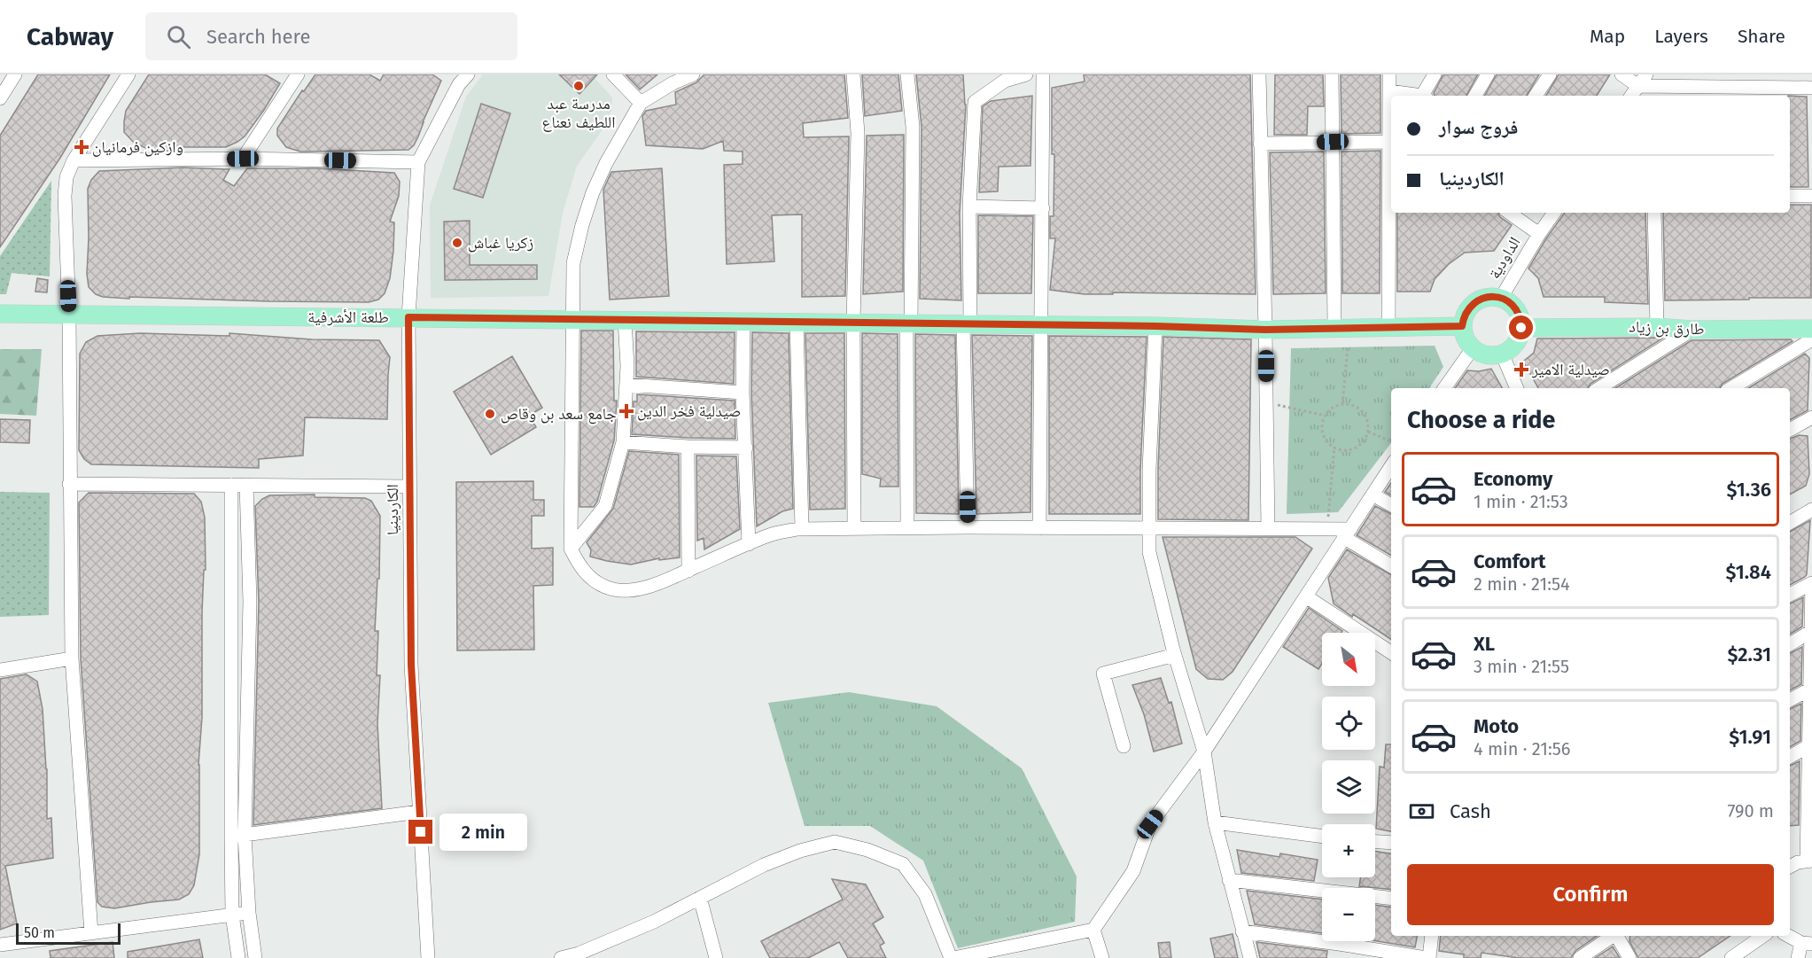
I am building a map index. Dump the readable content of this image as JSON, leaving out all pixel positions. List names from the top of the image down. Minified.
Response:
{"streets":{"main road":["طلعة الأشرفية","طارق بن زياد"],"street":["الداودية","الكاردينيا"]},"crossings":[["الداودية","طلعة الأشرفية"],["الداودية","طارق بن زياد"],["طلعة الأشرفية","طارق بن زياد"],["طلعة الأشرفية","الكاردينيا"]],"places":{"other":["مدرسة عبد اللطيف نعناع","زكريا غباش","جامع سعد بن وقاص"],"health":["وازكين فرمانيان","صيدلية الامير","صيدلية فخر الدين"]},"scale_bar":"50 m","north":"bottom right","page":{"header":"Cabway","search":"Search here","nav":["Map","Layers","Share"],"banner":["فروج سوار","الكاردينيا"],"heading":"Choose a ride","list":[{"name":"Economy","note":"1 min · 21:53","value":"$1.36"},{"name":"Comfort","note":"2 min · 21:54","value":"$1.84"},{"name":"XL","note":"3 min · 21:55","value":"$2.31"},{"name":"Moto","note":"4 min · 21:56","value":"$1.91"}],"map_buttons":["+","−"],"pay":["Cash","790 m"],"bubble":"2 min","buttons":"Confirm","scale":"50 m"}}
